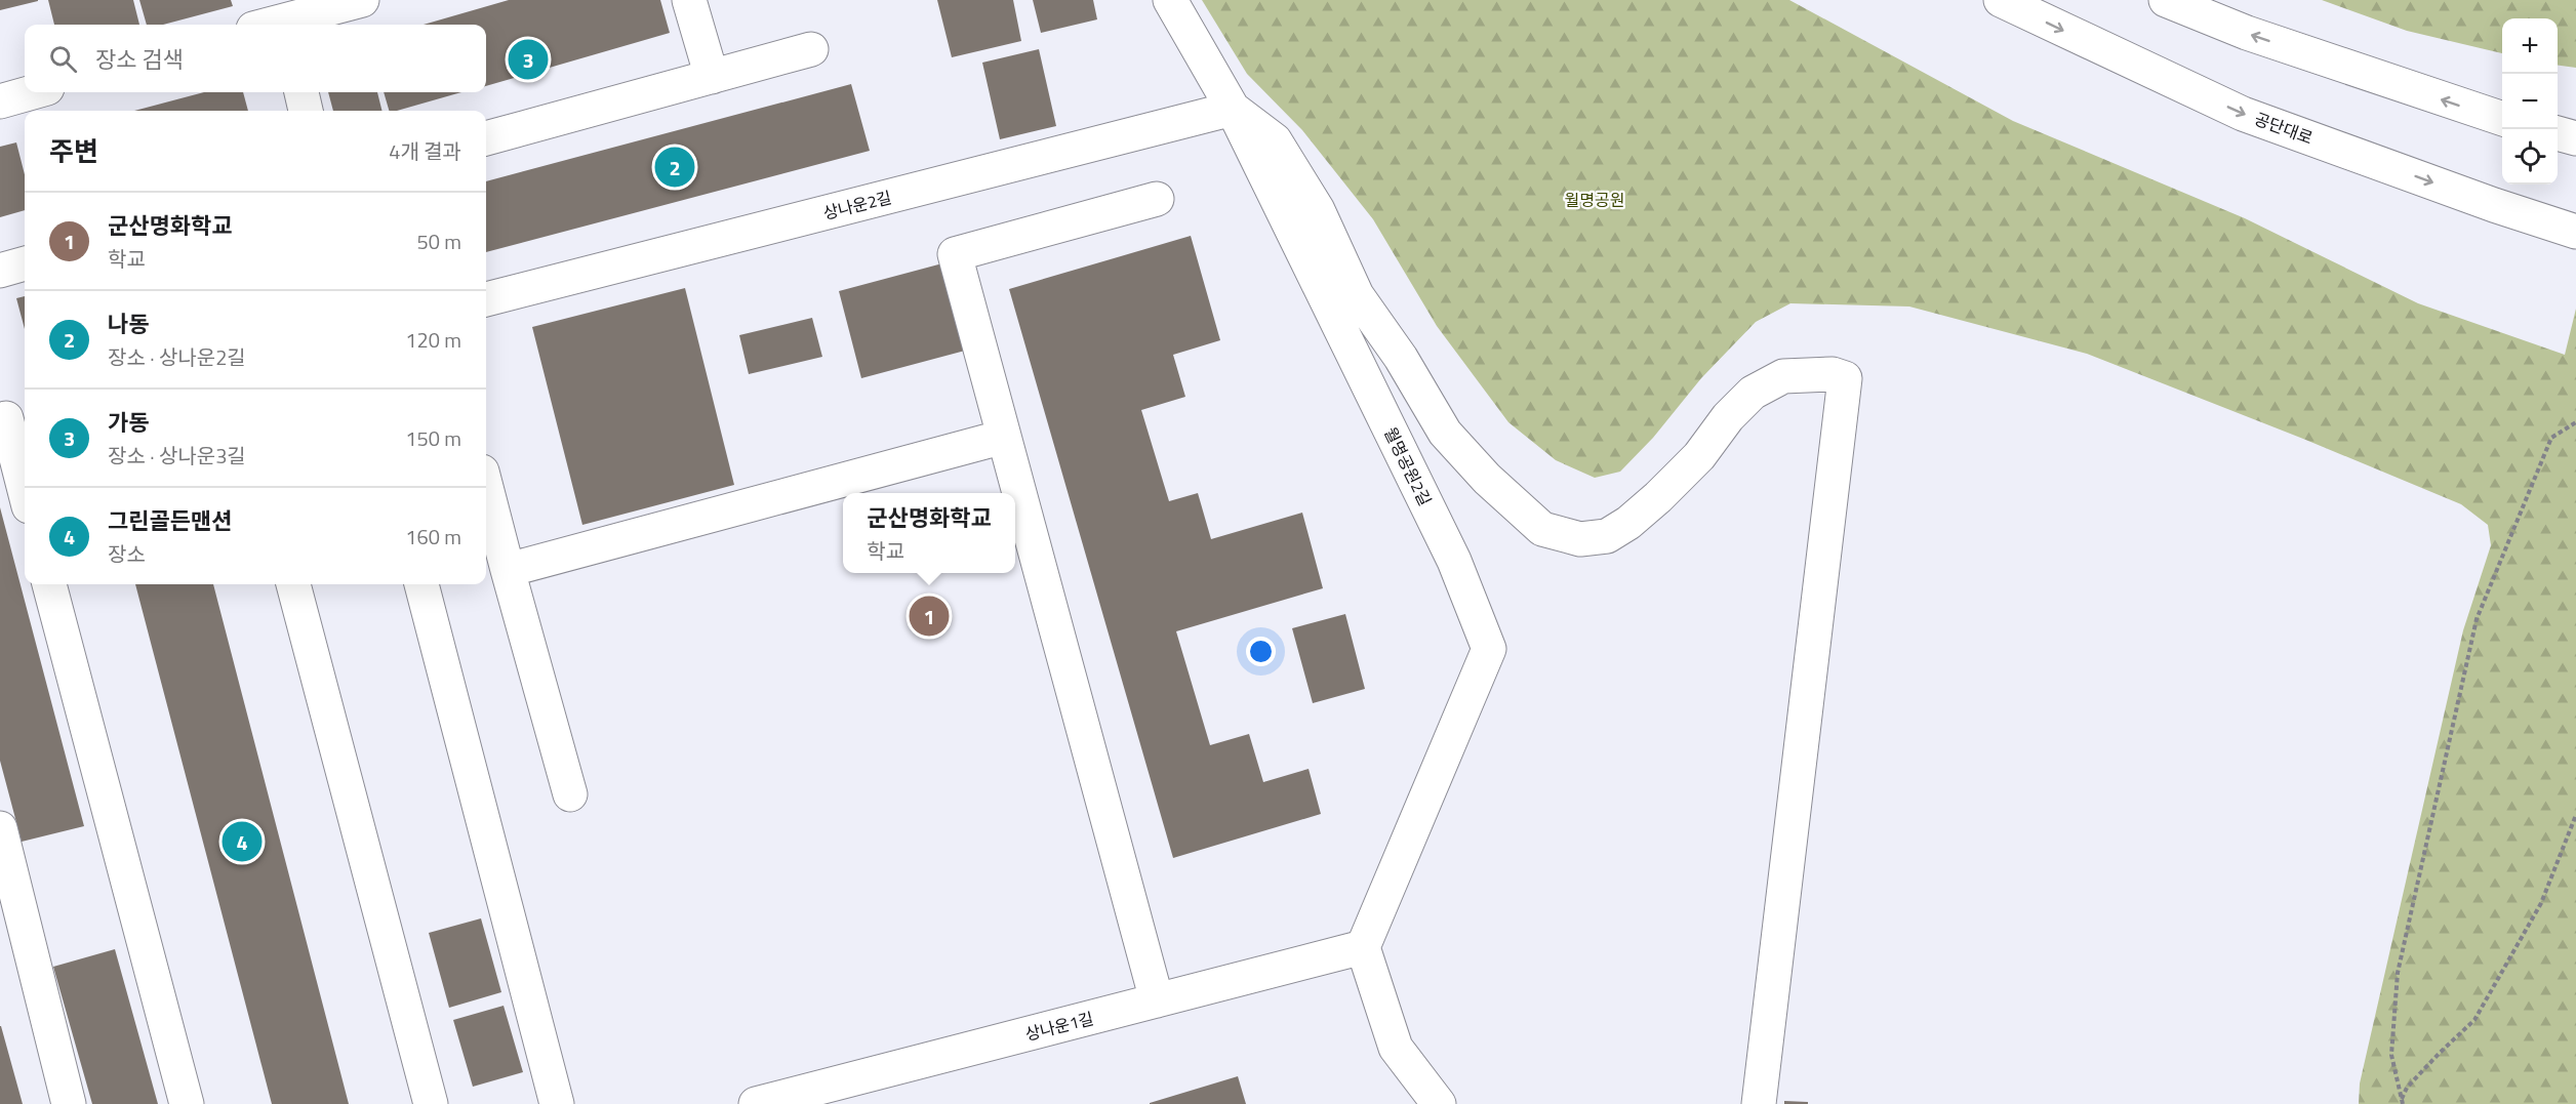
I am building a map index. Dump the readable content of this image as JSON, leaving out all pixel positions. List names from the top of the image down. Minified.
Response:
{"streets":{"street":["공단대로","상나운2길","월명공원2길","상나운1길"]},"crossings":[["상나운2길","월명공원2길"],["월명공원2길","상나운1길"]],"parks":["월명공원"],"page":{"map_buttons":["+","−"],"search":"장소 검색","pins":["3","2","1","4"],"heading":["주변","4개 결과"],"list":[{"mark":"1","name":"군산명화학교","note":"학교","value":"50 m"},{"mark":"2","name":"나동","note":"장소 · 상나운2길","value":"120 m"},{"mark":"3","name":"가동","note":"장소 · 상나운3길","value":"150 m"},{"mark":"4","name":"그린골든맨션","note":"장소","value":"160 m"}],"popup":["군산명화학교","학교"]}}
